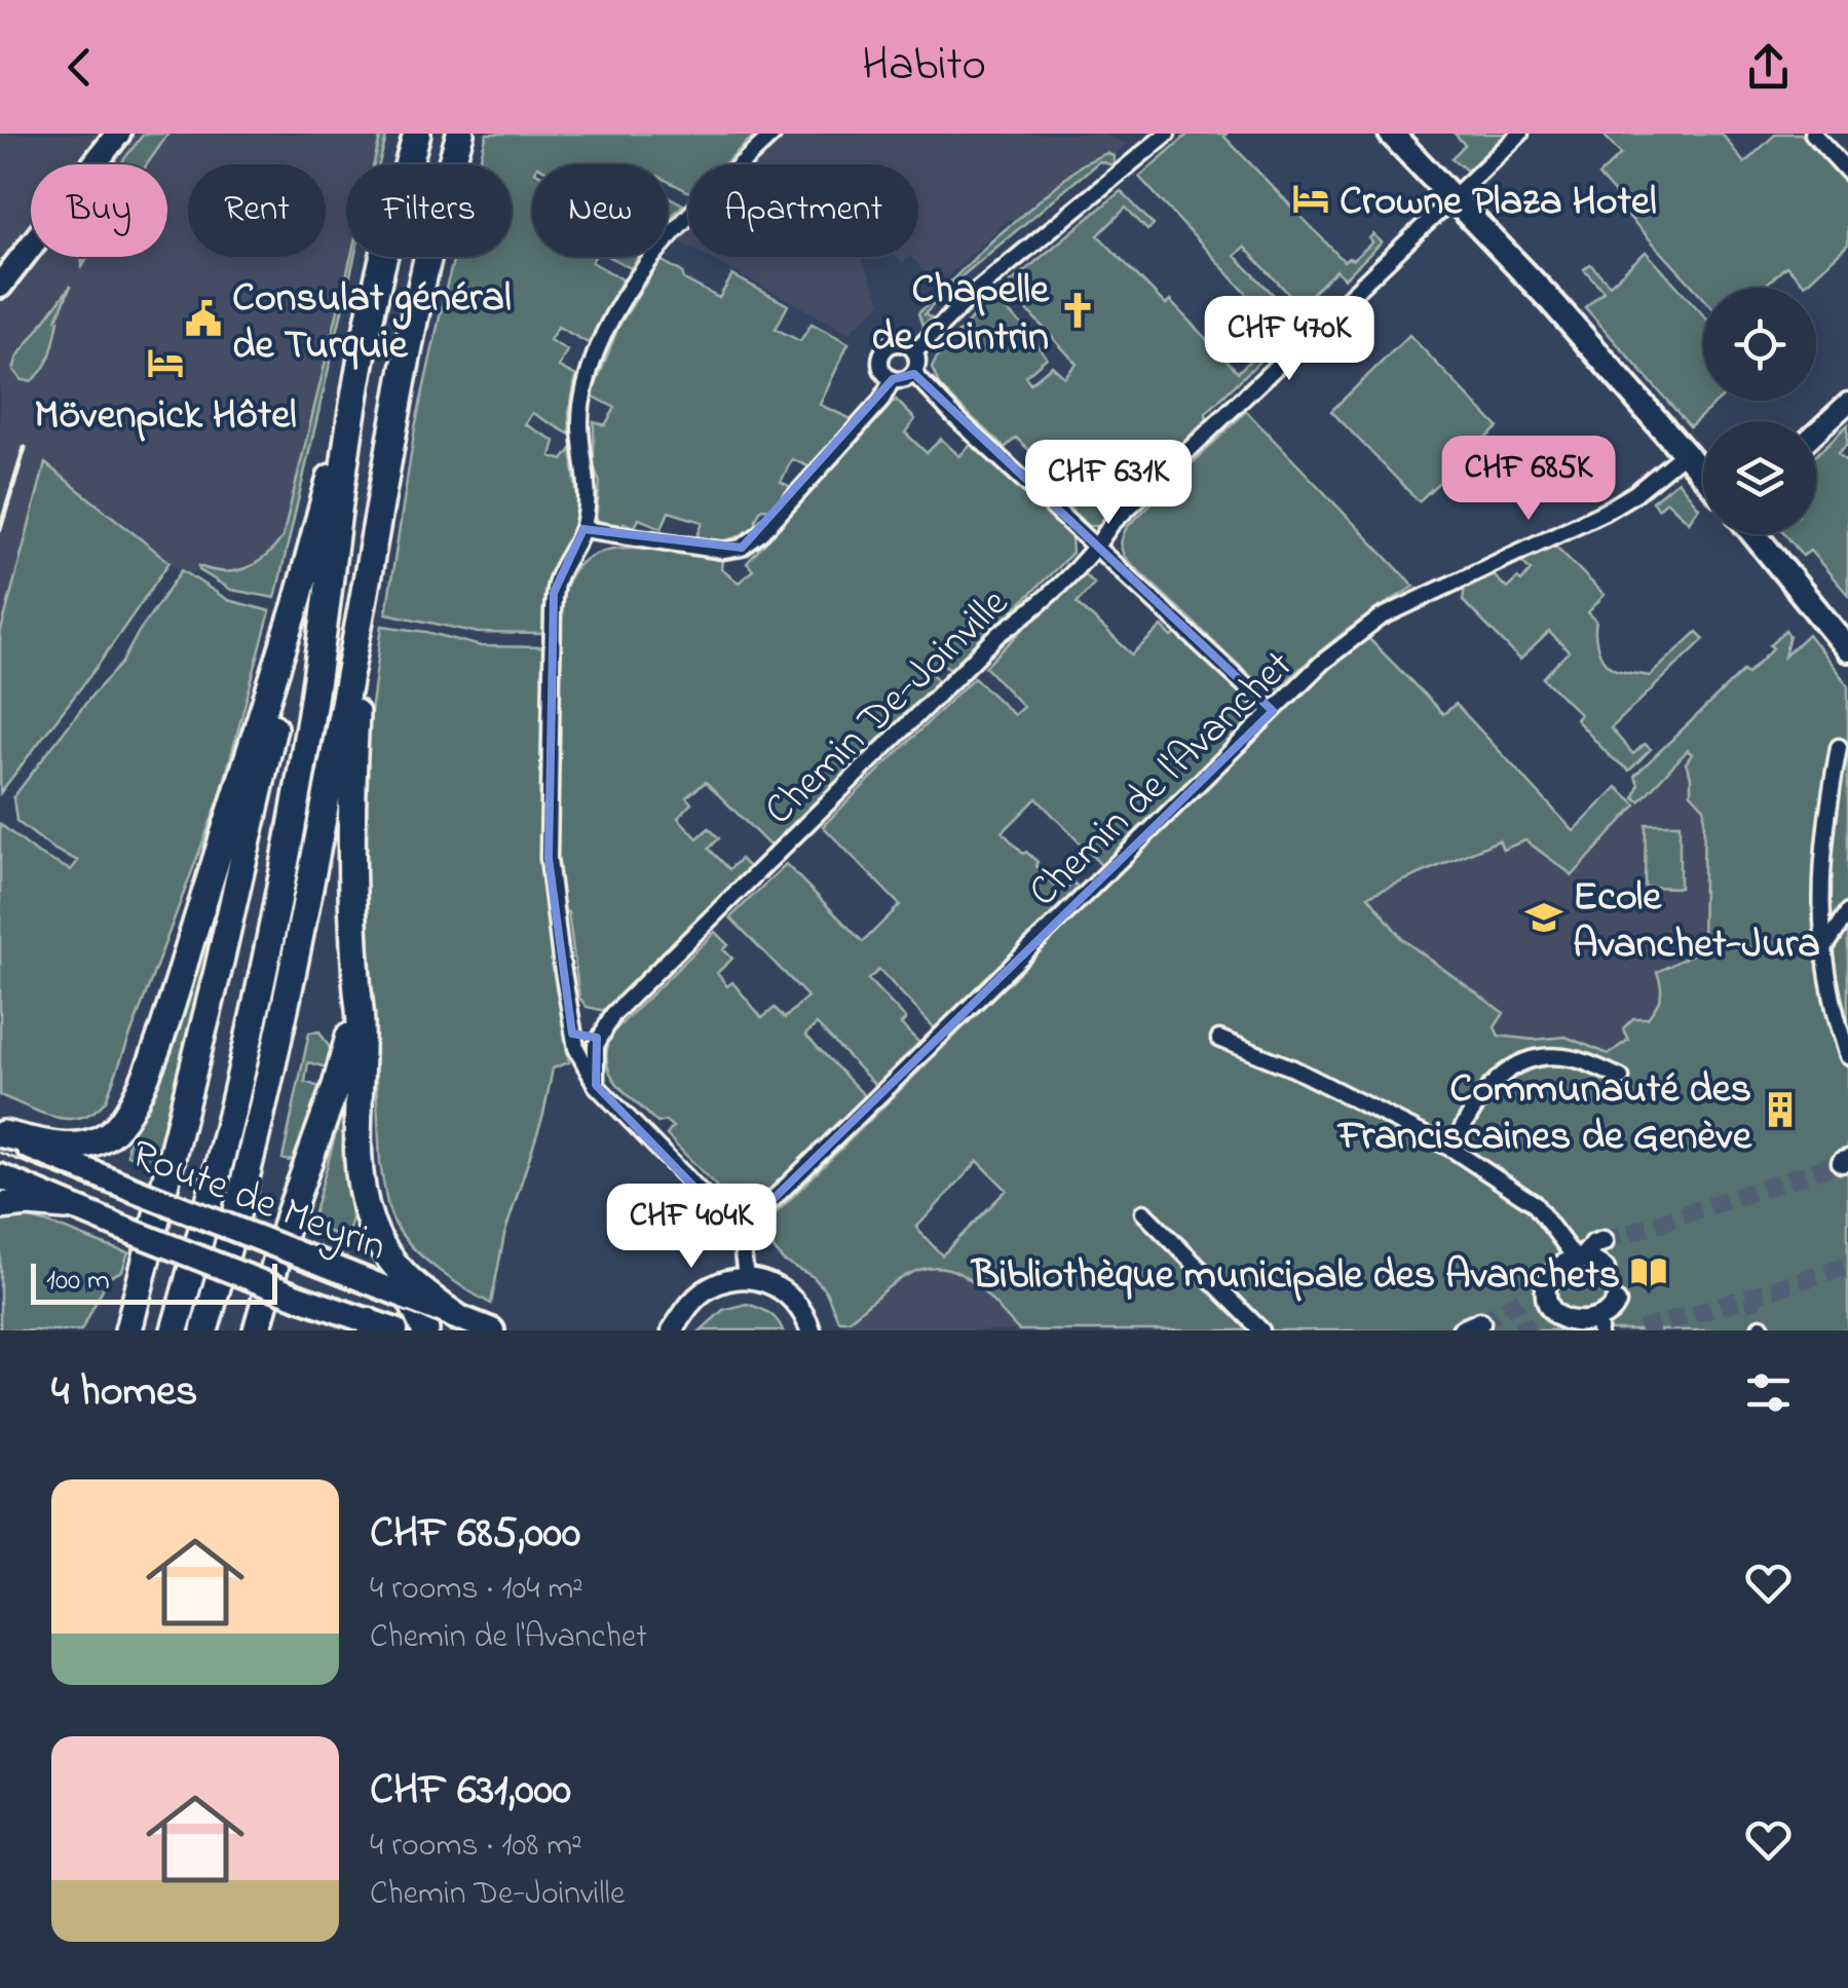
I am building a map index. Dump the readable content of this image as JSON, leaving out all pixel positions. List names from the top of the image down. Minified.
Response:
{"streets":{"main road":["Route de Meyrin"],"street":["Chemin De-Joinville","Chemin de l'Avanchet"]},"places":{"hotel":["Crowne Plaza Hotel","Mövenpick Hôtel"],"church":["Chapelle de Cointrin"],"public building":["Consulat général de Turquie"],"school or university":["Ecole Avanchet-Jura"],"building":["Communauté des Franciscaines de Genève"],"library":["Bibliothèque municipale des Avanchets"]},"scale_bar":"100 m","page":{"header":"Habito","chip":["Buy","Rent","Filters","New","Apartment"],"price":["CHF 470K","CHF 685K","CHF 631K","CHF 404K"],"scale":"100 m","heading":"4 homes","list":[{"name":"CHF 685,000","note":"4 rooms · 104 m² · Chemin de l'Avanchet"},{"name":"CHF 631,000","note":"4 rooms · 108 m² · Chemin De-Joinville"}]}}
